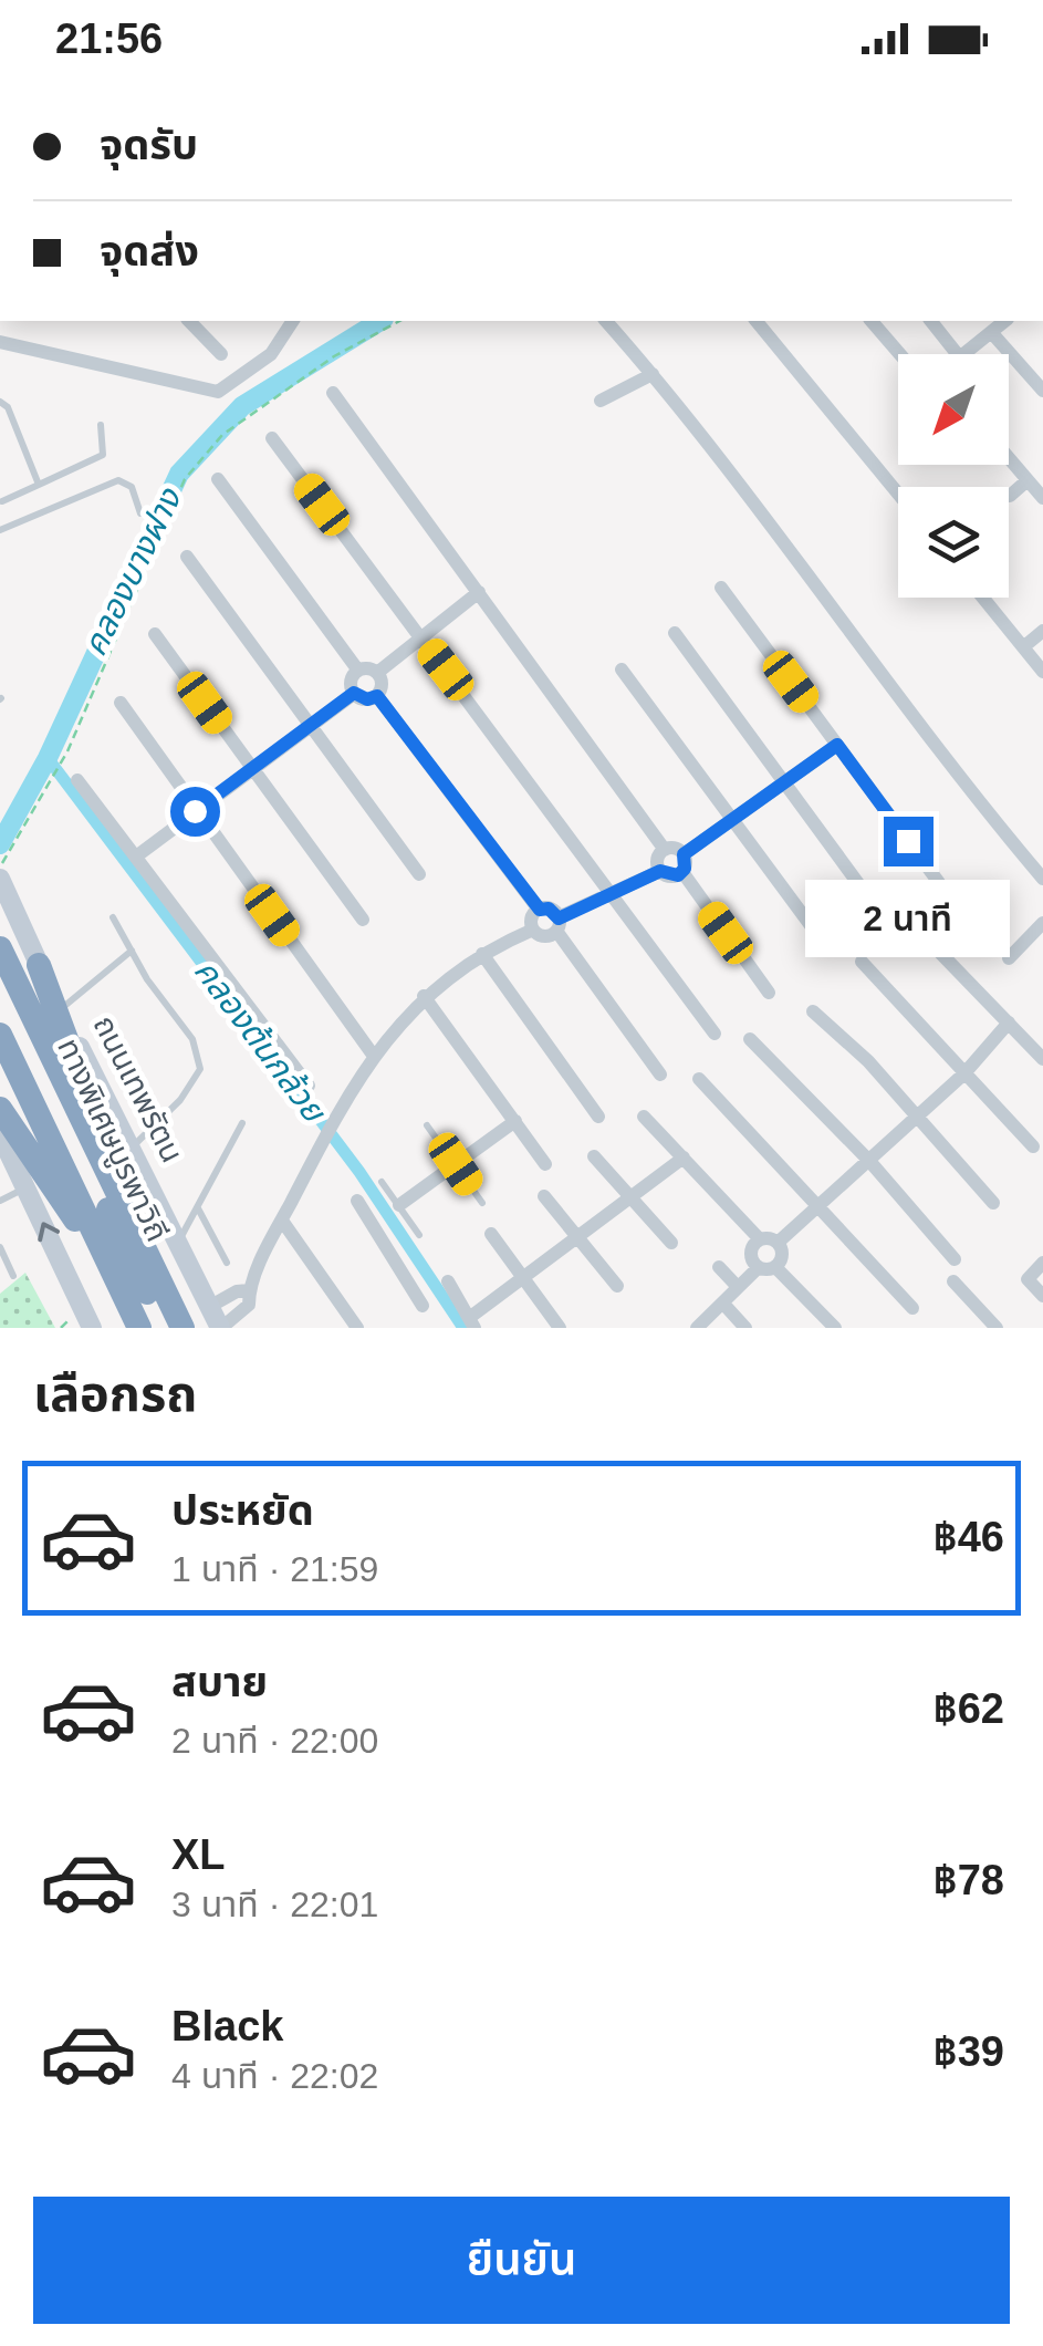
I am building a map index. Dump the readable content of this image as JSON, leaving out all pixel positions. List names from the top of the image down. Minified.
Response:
{"streets":{"highway":["ถนนเทพรัตน","ทางพิเศษบูรพาวิถี"]},"water":["คลองบางฝาง","คลองต้นกล้วย"],"north":"bottom left","page":{"status":"21:56","banner":["จุดรับ","จุดส่ง"],"bubble":"2 นาที","heading":"เลือกรถ","list":[{"name":"ประหยัด","note":"1 นาที · 21:59","value":"฿46"},{"name":"สบาย","note":"2 นาที · 22:00","value":"฿62"},{"name":"XL","note":"3 นาที · 22:01","value":"฿78"},{"name":"Black","note":"4 นาที · 22:02","value":"฿39"}],"buttons":"ยืนยัน"}}
